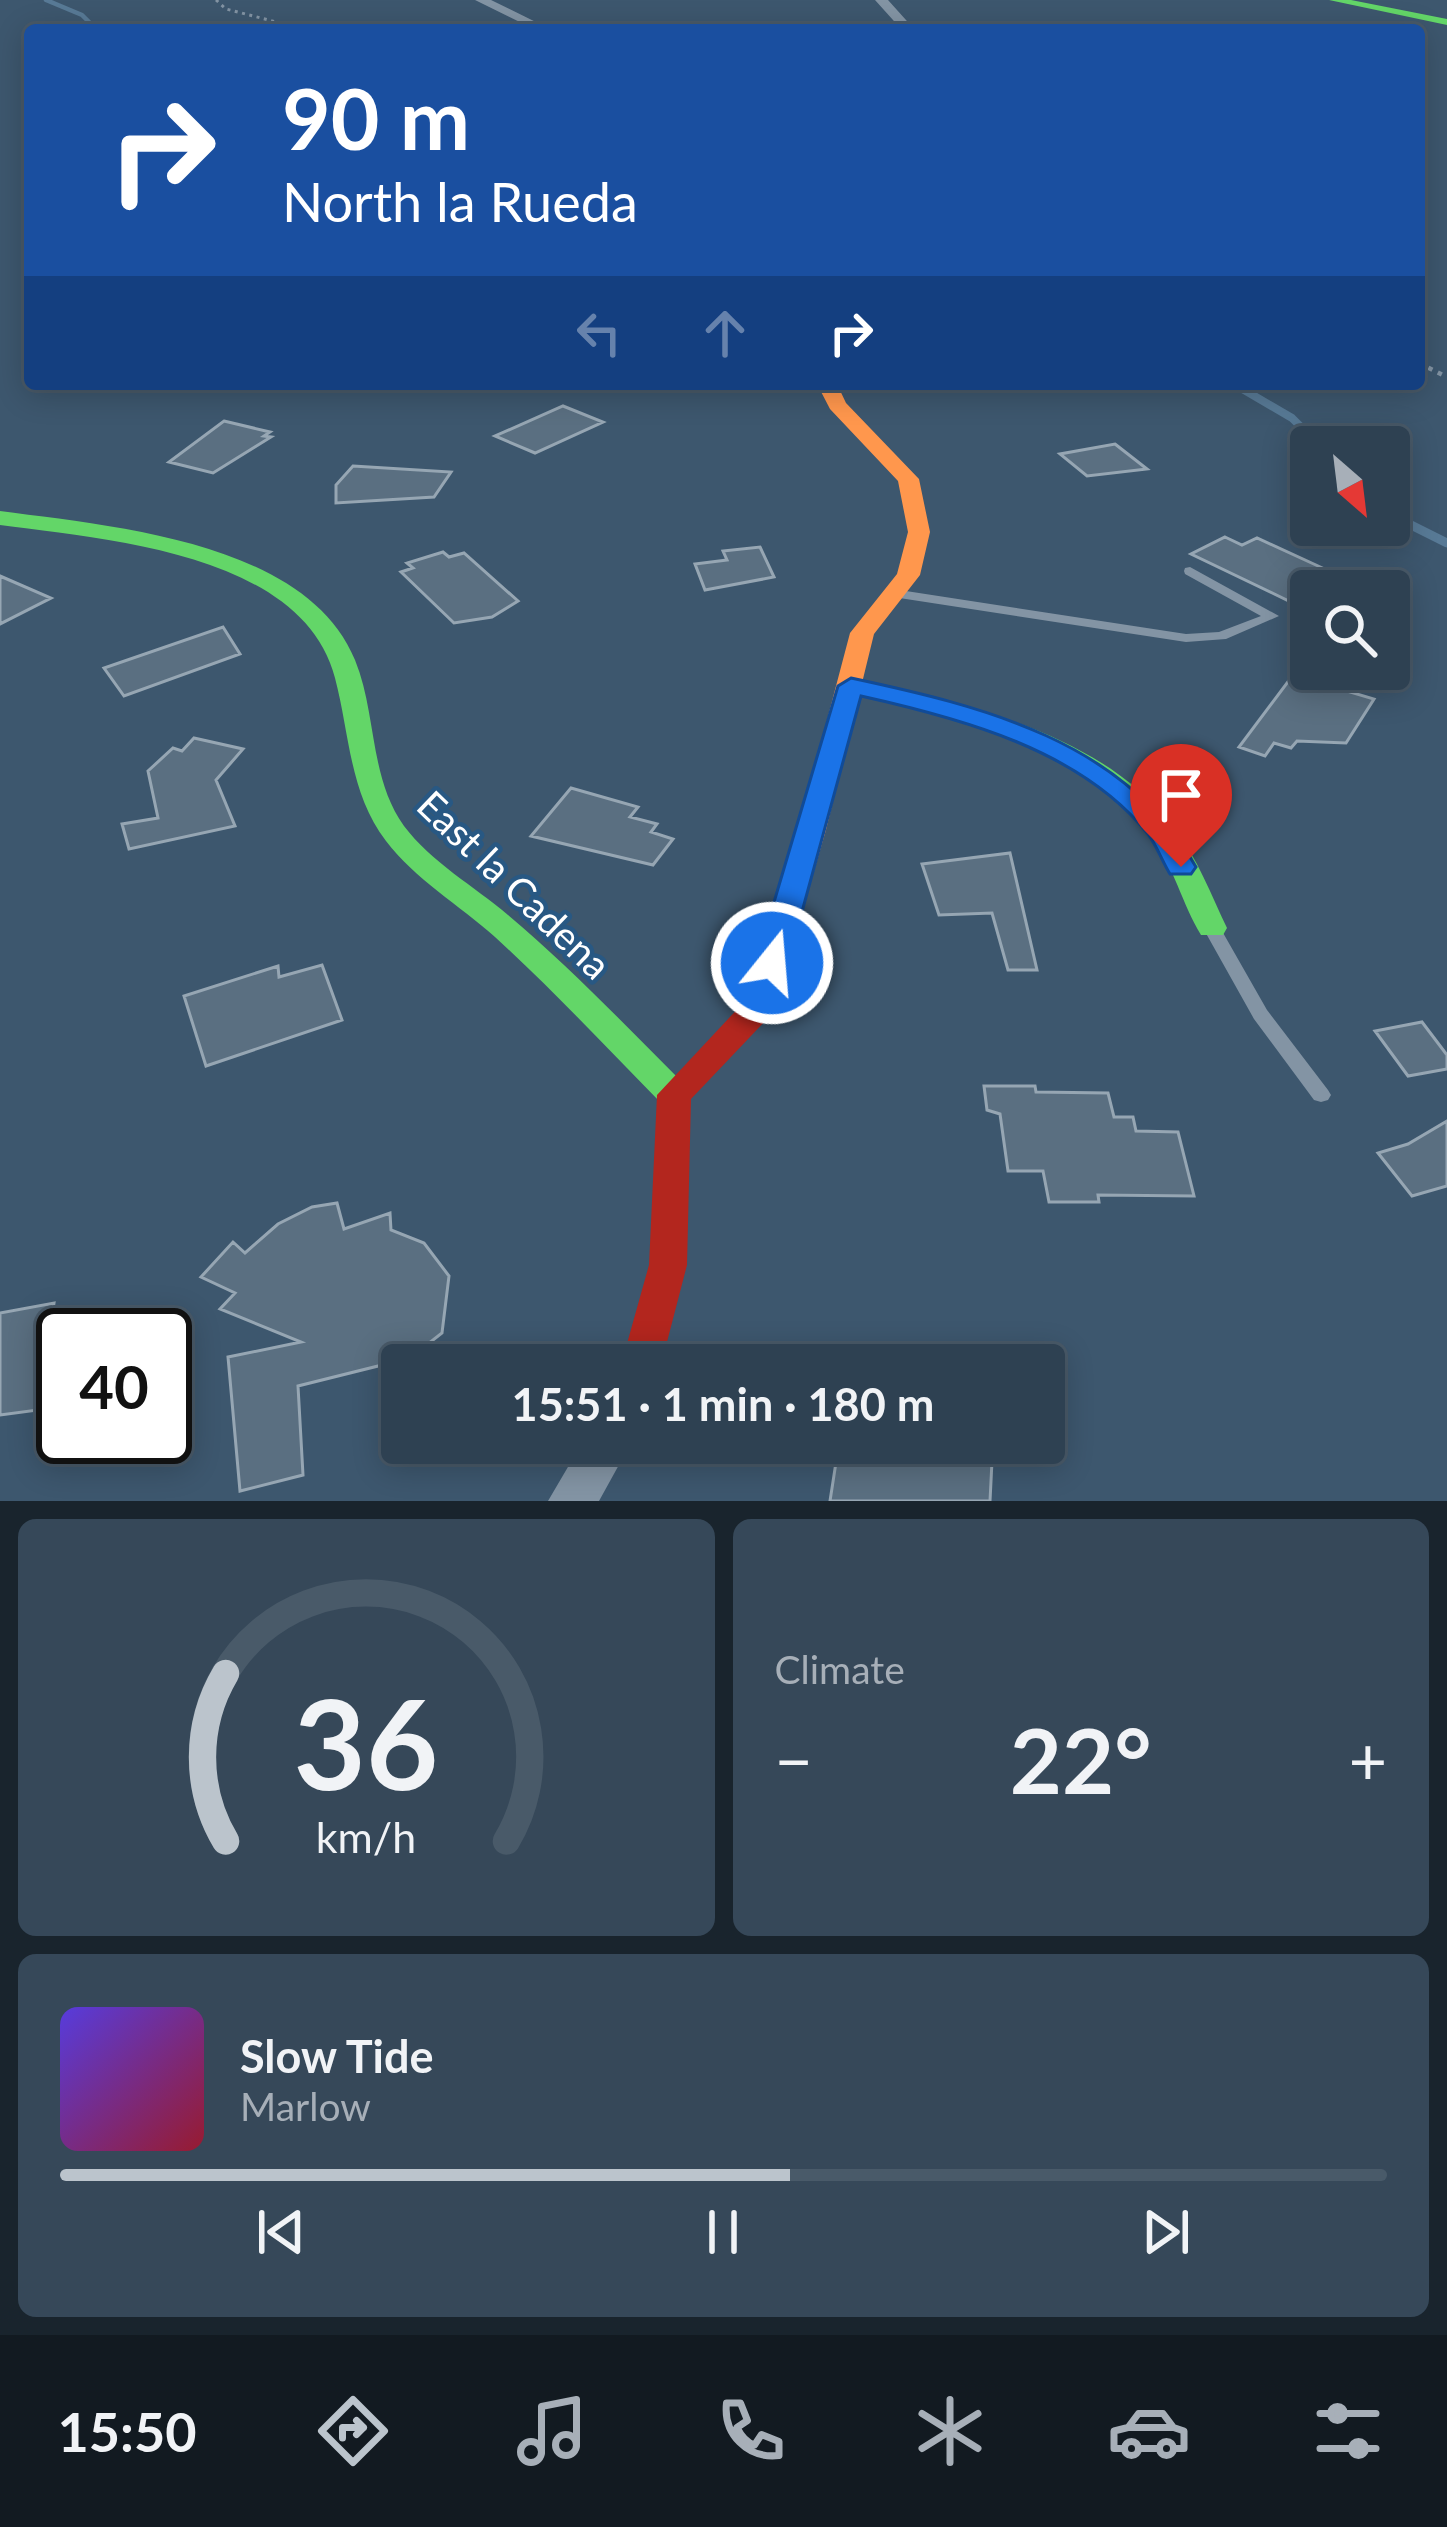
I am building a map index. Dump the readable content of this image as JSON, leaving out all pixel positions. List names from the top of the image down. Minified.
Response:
{"streets":{"street":["East la Cadena"]},"north":"bottom right","page":{"turn":["90 m","North la Rueda"],"limit":"40","trip":"15:51 · 1 min · 180 m","tile":"Climate","heat":["−","22°","+"],"song":["Slow Tide","Marlow"],"tabs":"15:50","gauge":["36","km/h"]}}
